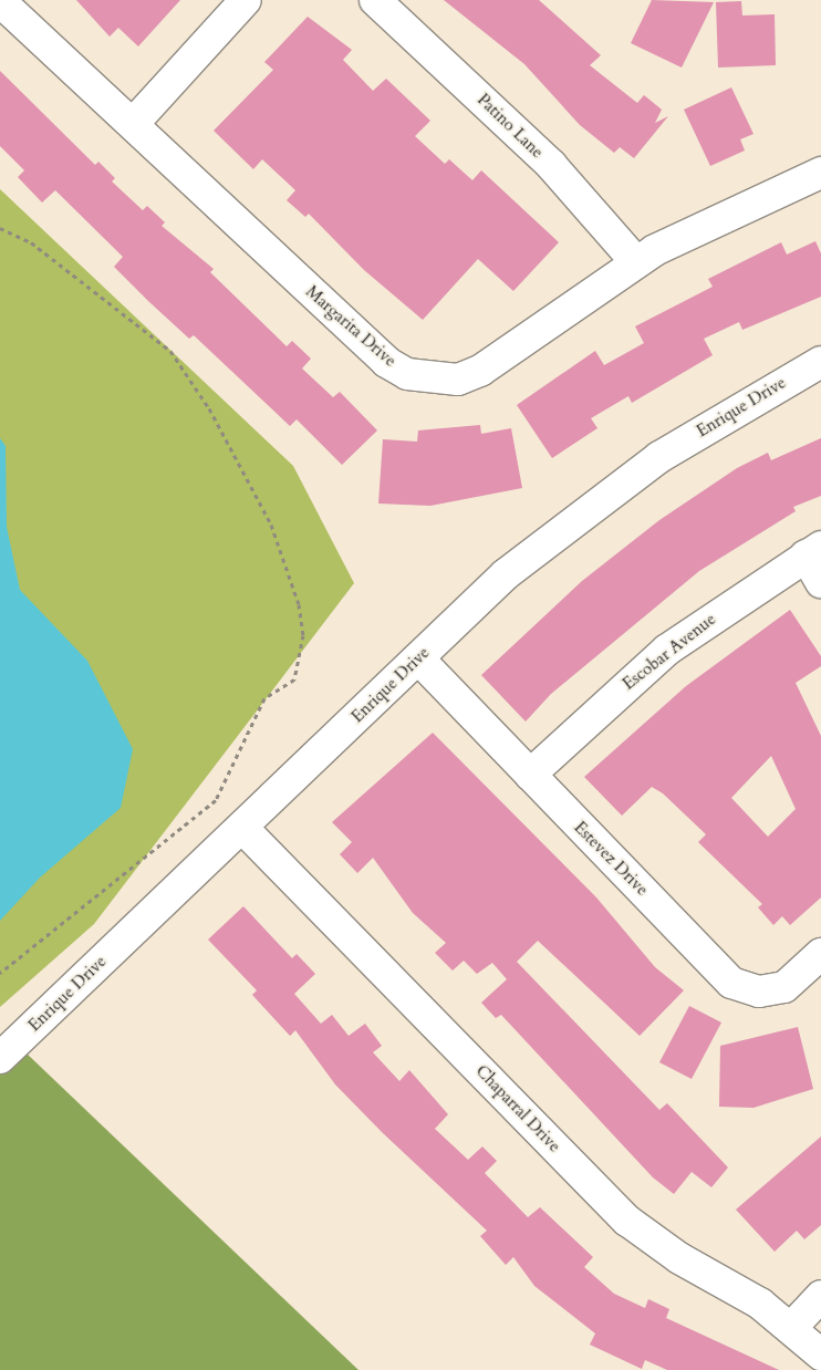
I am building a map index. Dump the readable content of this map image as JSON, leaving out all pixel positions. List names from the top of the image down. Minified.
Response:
{"streets":{"street":["Patino Lane","Margarita Drive","Enrique Drive","Escobar Avenue","Estevez Drive","Chaparral Drive"]},"crossings":[["Patino Lane","Margarita Drive"],["Enrique Drive","Estevez Drive"],["Enrique Drive","Chaparral Drive"],["Escobar Avenue","Estevez Drive"]]}
